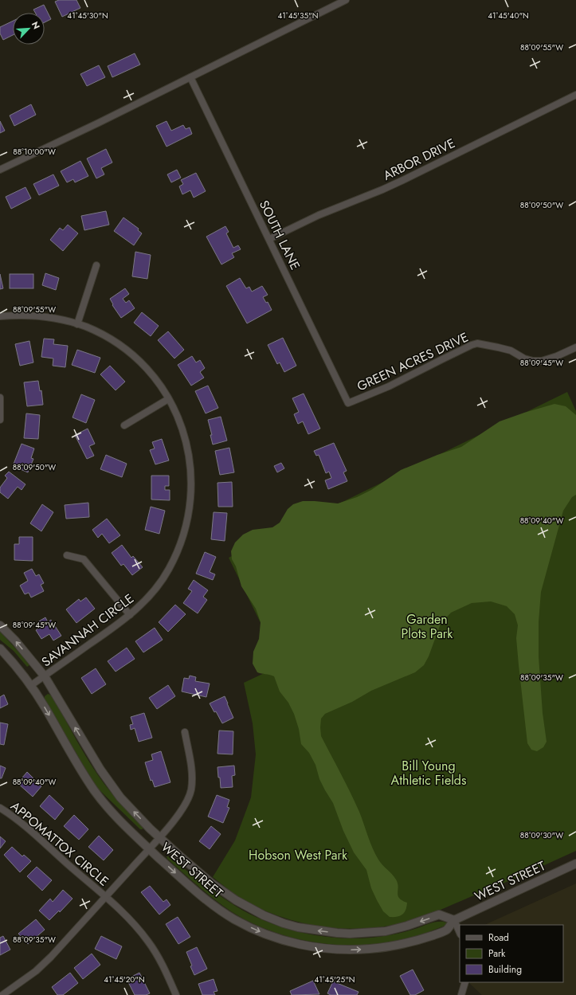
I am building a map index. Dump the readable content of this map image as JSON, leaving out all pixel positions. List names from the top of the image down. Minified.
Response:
{"streets":{"street":["ARBOR DRIVE","SOUTH LANE","GREEN ACRES DRIVE","SAVANNAH CIRCLE","APPOMATTOX CIRCLE","WEST STREET"]},"crossings":[["ARBOR DRIVE","SOUTH LANE"],["SOUTH LANE","GREEN ACRES DRIVE"],["SAVANNAH CIRCLE","WEST STREET"]],"parks":["Garden Plots Park","Bill Young Athletic Fields","Hobson West Park"],"legend":["Road","Park","Building"],"north":"top right","coordinates":["41°45'30\"N","41°45'35\"N","41°45'40\"N","88°09'55\"W","88°10'00\"W","88°09'50\"W","88°09'45\"W","88°09'40\"W","88°09'35\"W","88°09'30\"W","41°45'20\"N","41°45'25\"N"]}
